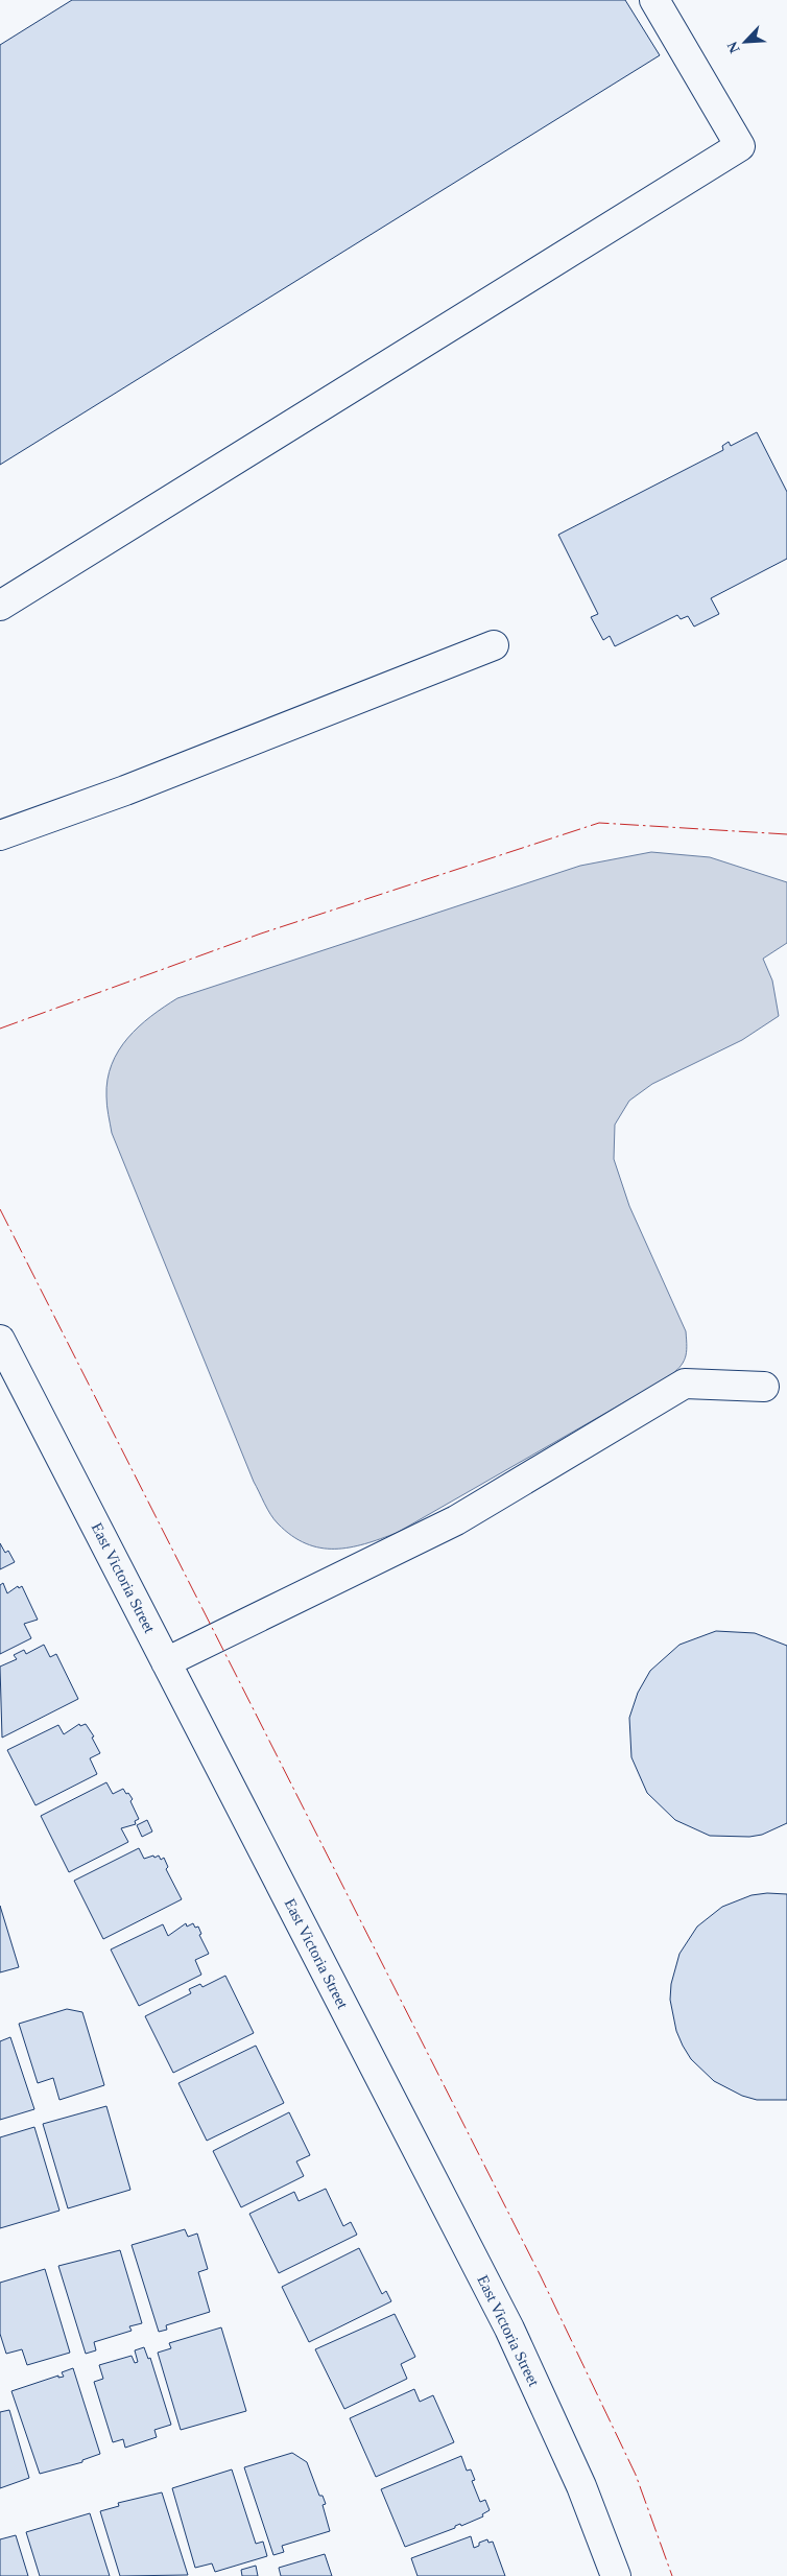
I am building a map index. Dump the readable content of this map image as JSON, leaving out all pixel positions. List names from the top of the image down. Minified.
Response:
{"streets":{"street":["East Victoria Street"]},"north":"bottom left"}
